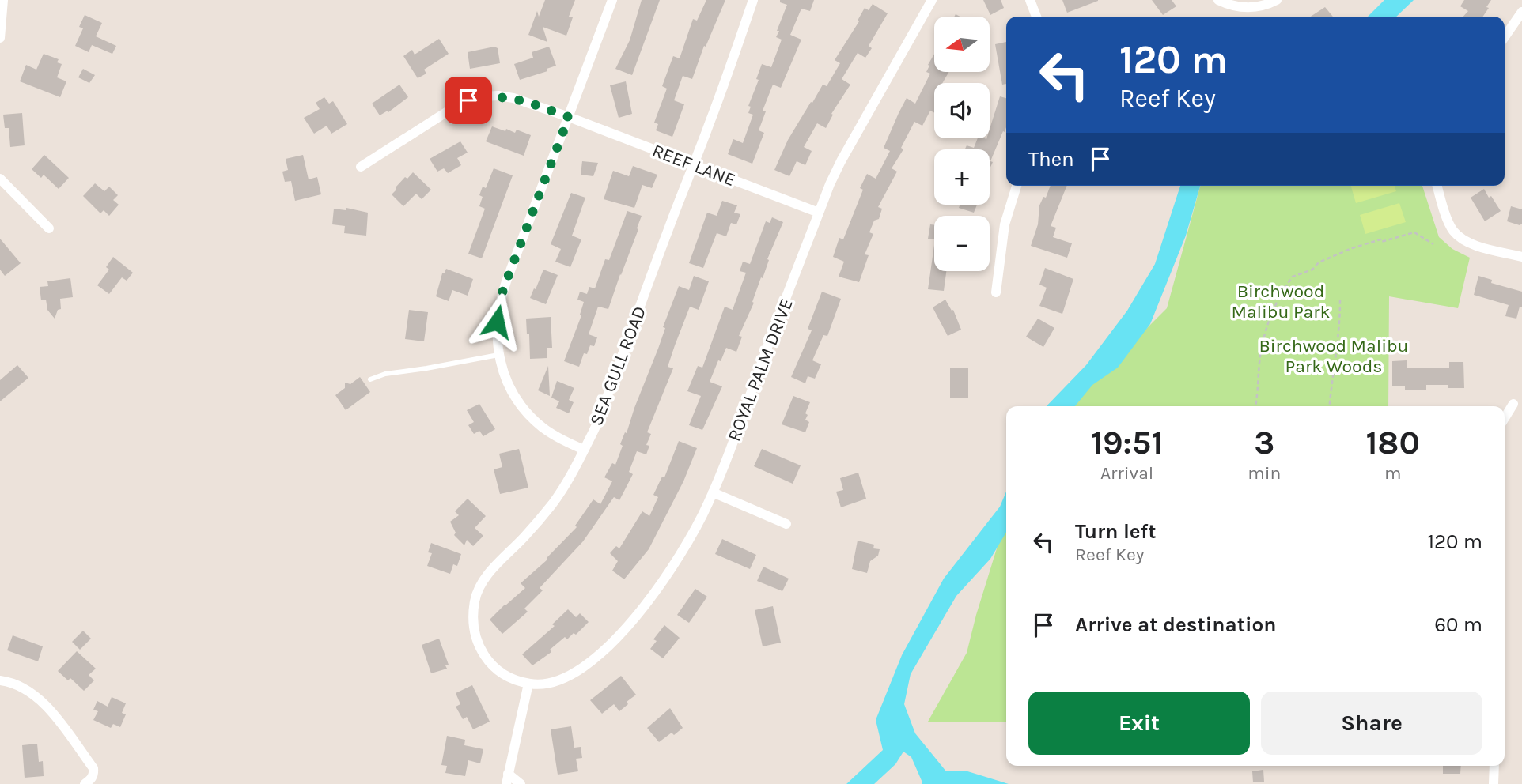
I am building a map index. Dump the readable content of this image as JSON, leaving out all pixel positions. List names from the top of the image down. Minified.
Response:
{"streets":{"street":["REEF LANE","SEA GULL ROAD","ROYAL PALM DRIVE"]},"crossings":[["REEF LANE","SEA GULL ROAD"],["REEF LANE","ROYAL PALM DRIVE"],["SEA GULL ROAD","ROYAL PALM DRIVE"]],"parks":["Birchwood Malibu Park","Birchwood Malibu Park Woods"],"north":"left","page":{"map_buttons":["+","−"],"turn":["120 m","Reef Key"],"then":"Then","eta":["19:51","Arrival","3","min","180","m"],"list":[{"name":"Turn left","note":"Reef Key","value":"120 m"},{"name":"Arrive at destination","value":"60 m"}],"buttons":["Exit","Share"]}}
